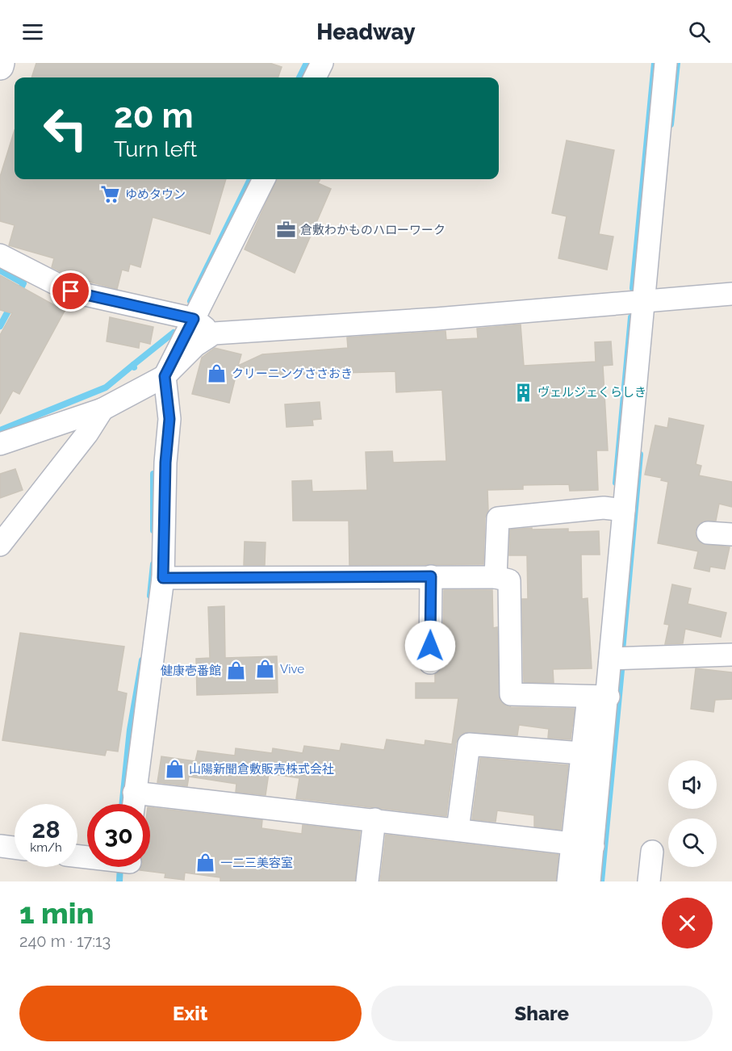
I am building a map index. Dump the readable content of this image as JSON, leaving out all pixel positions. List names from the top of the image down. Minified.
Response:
{"places":{"supermarket":["ゆめタウン"],"office":["倉敷わかものハローワーク"],"shop":["クリーニングささおき","Vive","健康壱番館","山陽新聞倉敷販売株式会社","一二三美容室"],"building":["ヴェルジェくらしき"]},"page":{"header":"Headway","turn":["20 m","Turn left"],"speed":"28 km/h","limit":"30","heading":["1 min","240 m · 17:13"],"buttons":["Exit","Share"]}}
